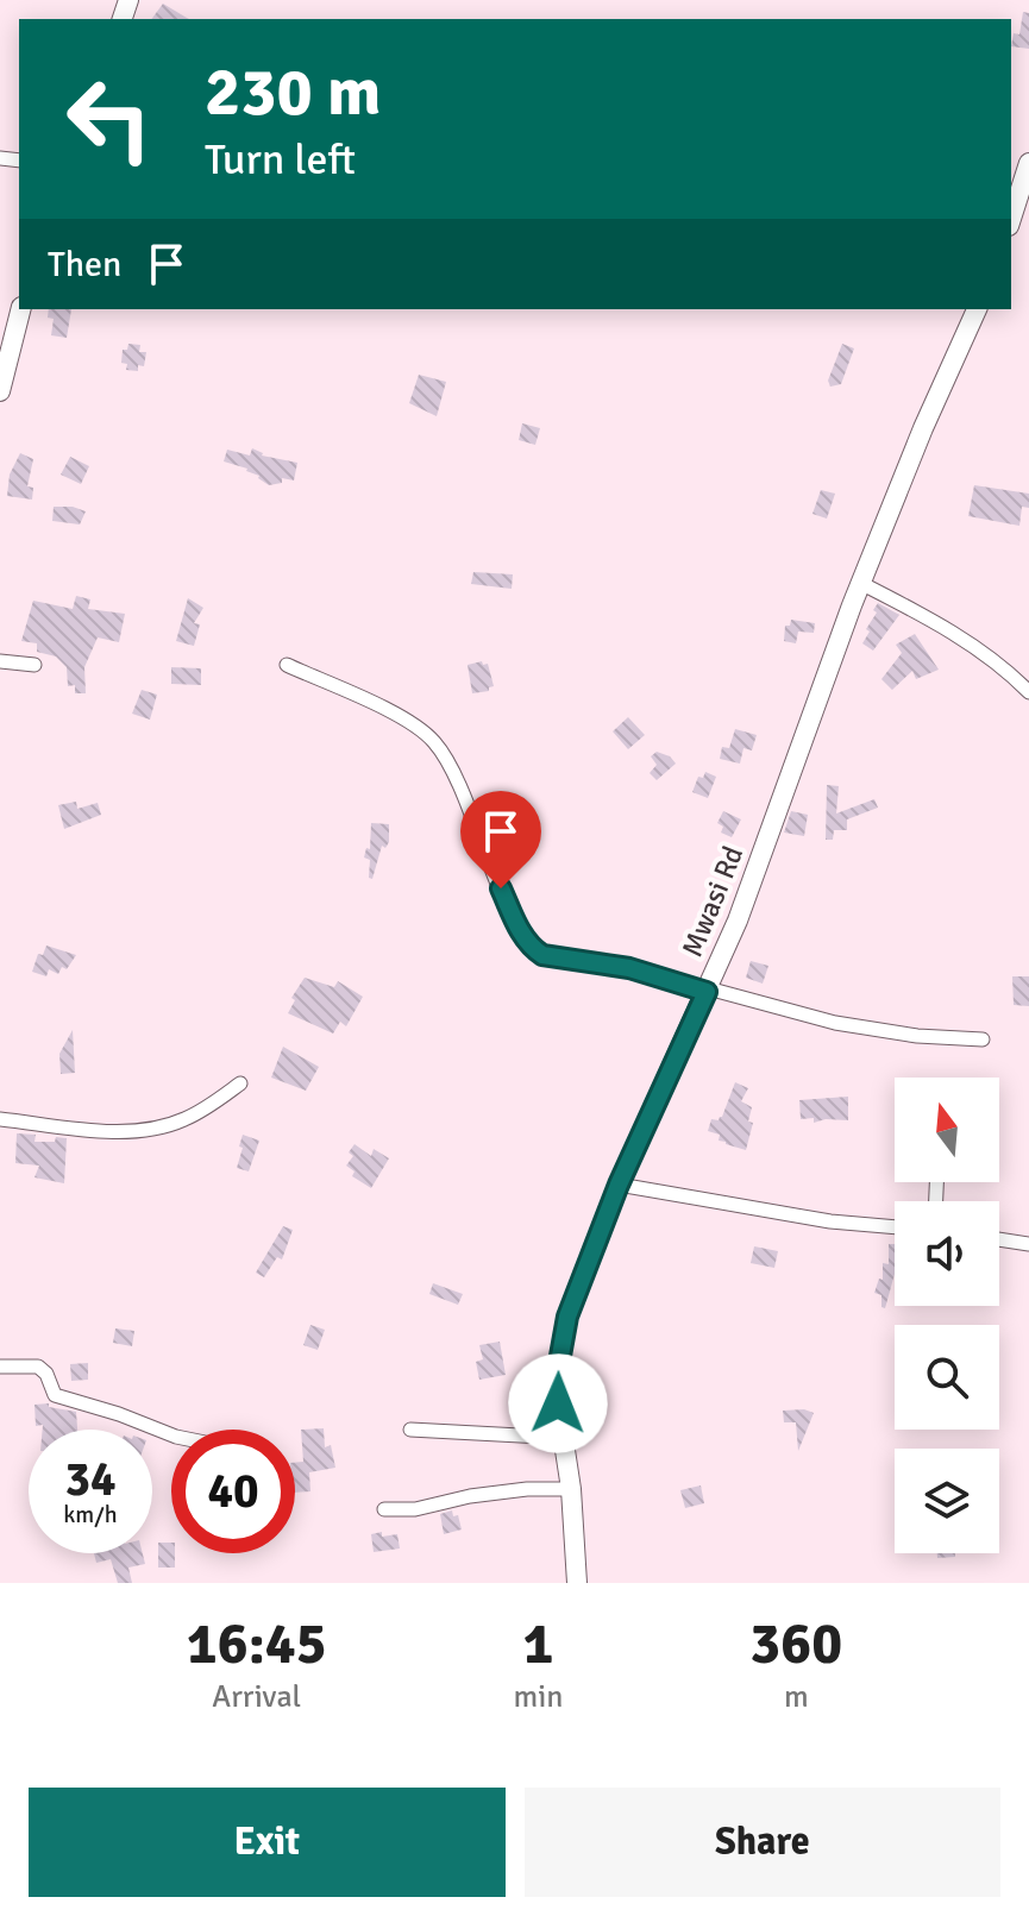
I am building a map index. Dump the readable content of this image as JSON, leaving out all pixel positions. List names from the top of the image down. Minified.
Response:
{"streets":{"street":["Mwasi Rd"]},"north":"top","page":{"turn":["230 m","Turn left"],"then":"Then","speed":"34 km/h","limit":"40","eta":["16:45","Arrival","1","min","360","m"],"buttons":["Exit","Share"]}}
